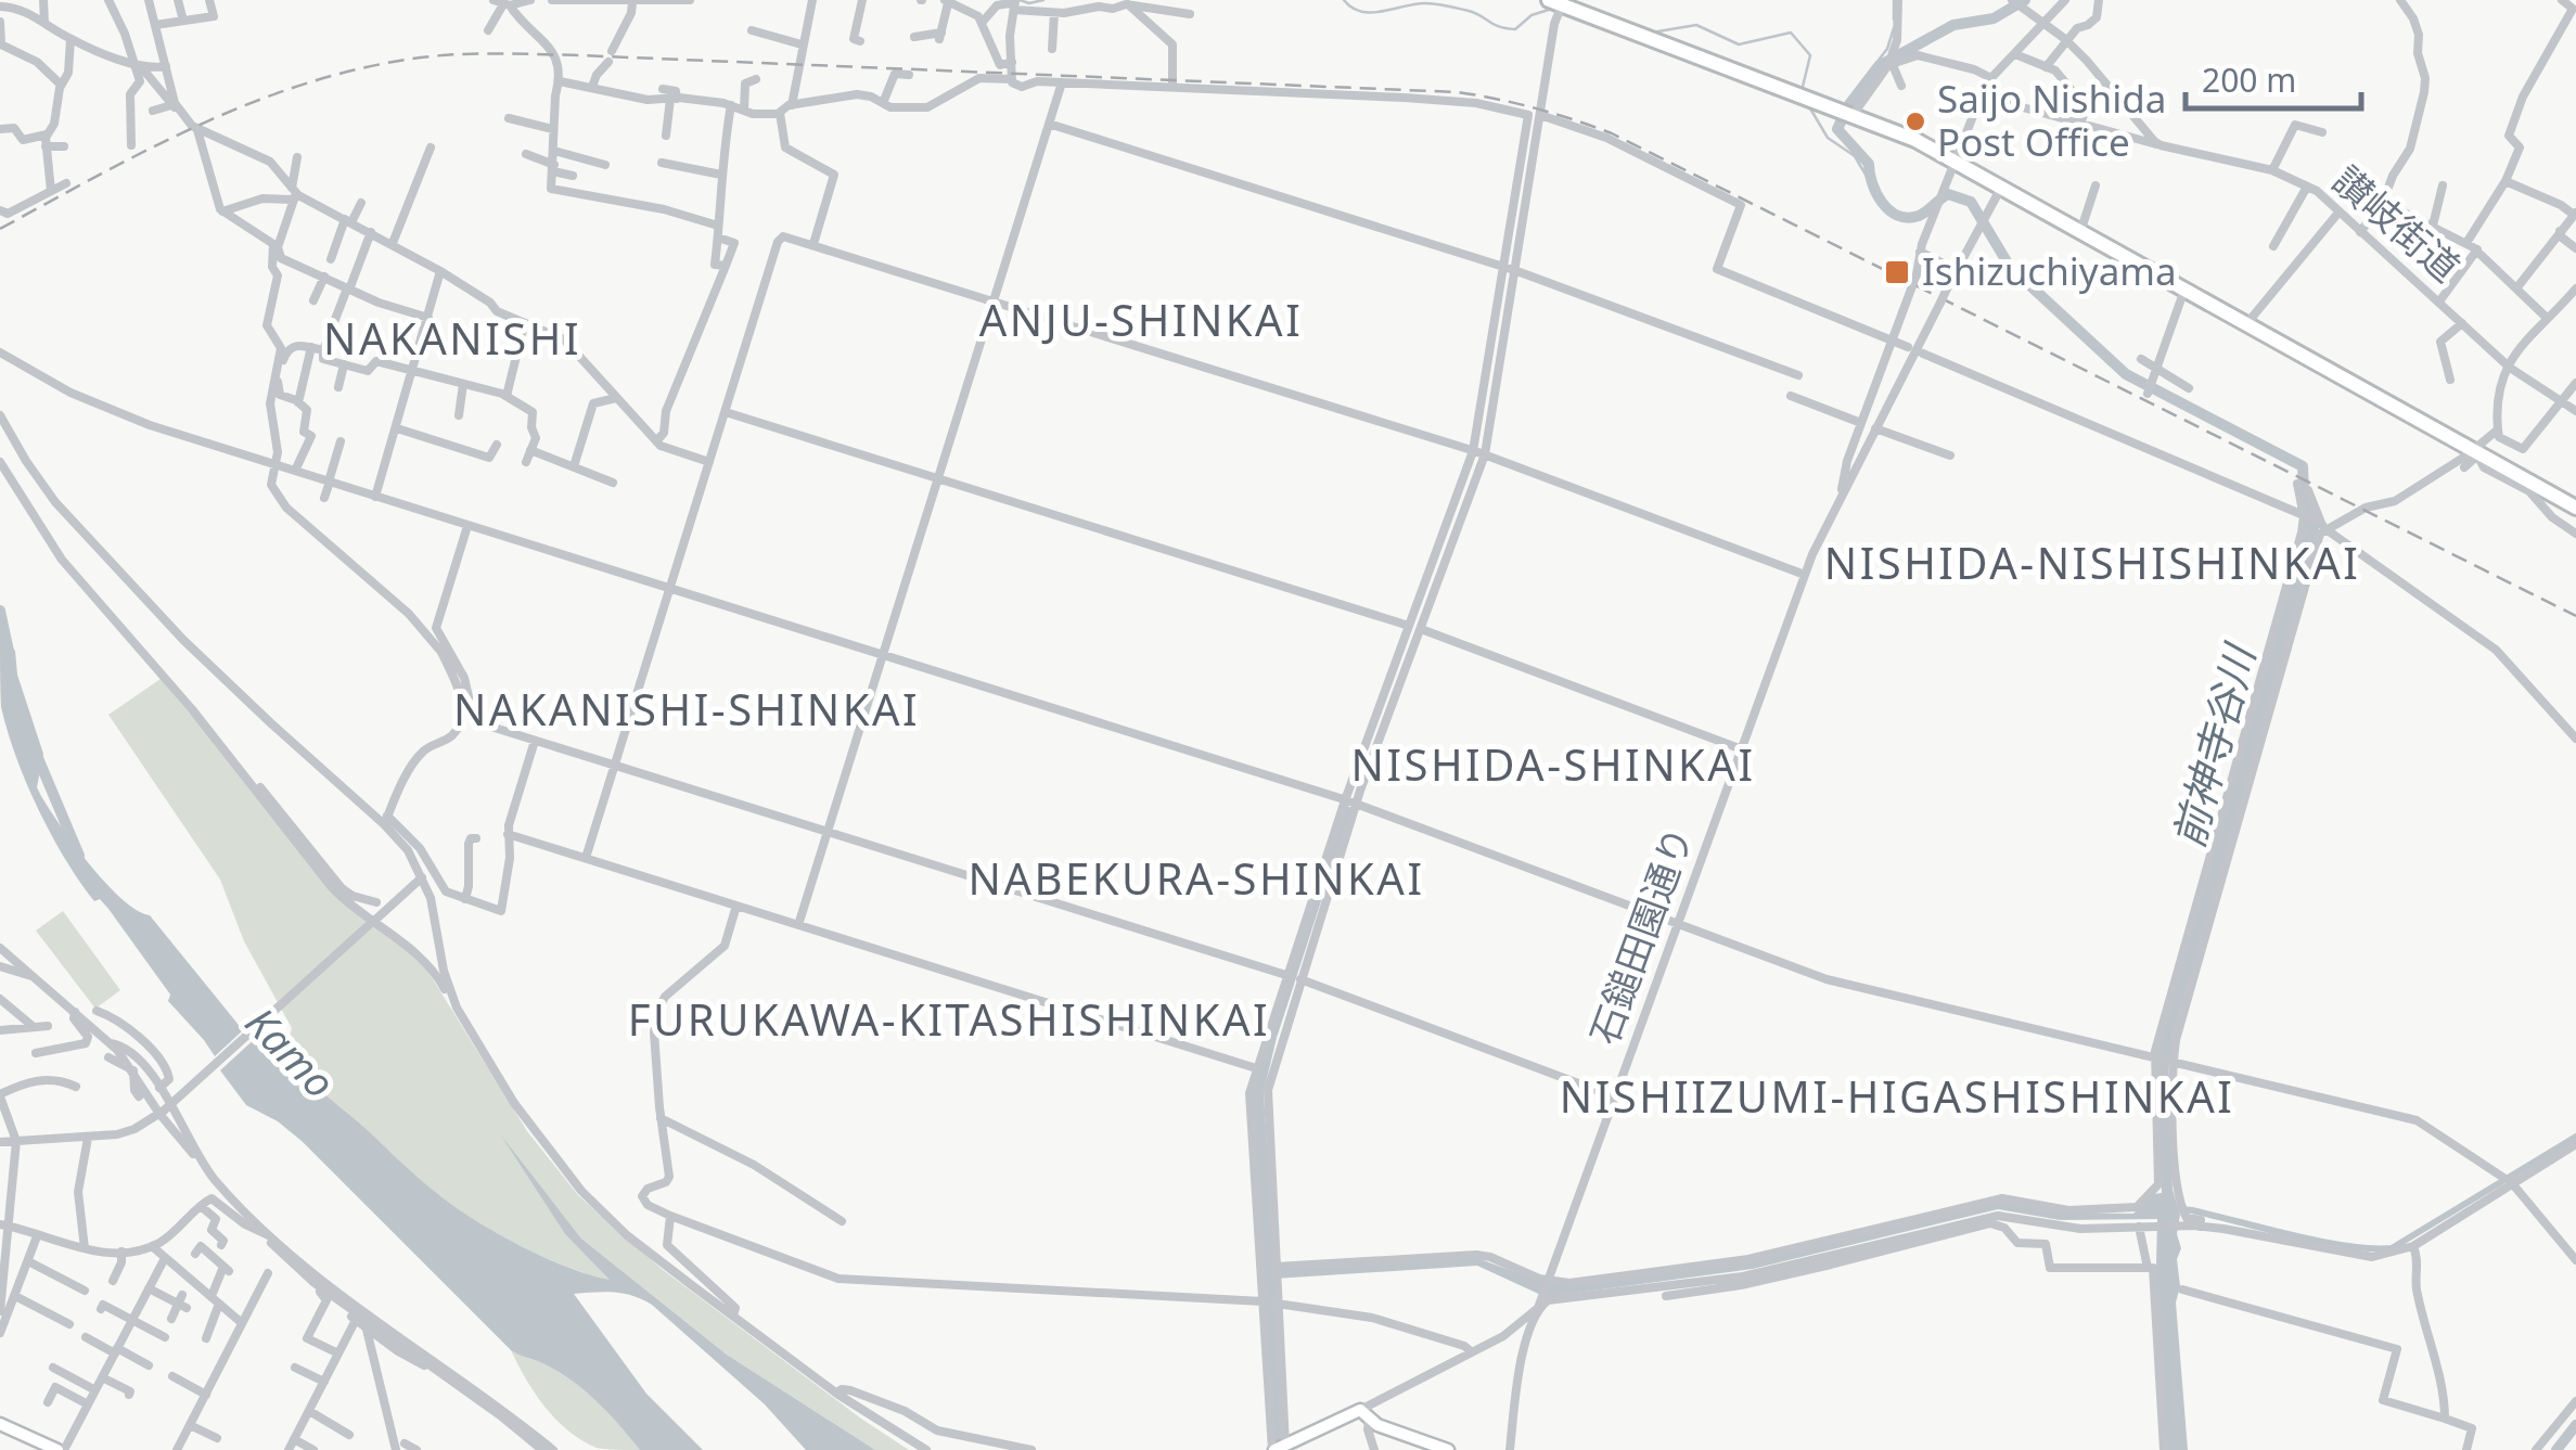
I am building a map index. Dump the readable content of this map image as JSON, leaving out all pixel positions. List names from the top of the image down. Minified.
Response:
{"streets":{"street":["讃岐街道","石鎚田園通り"]},"districts":["ANJU-SHINKAI","NAKANISHI","NISHIDA-NISHISHINKAI","NAKANISHI-SHINKAI","NISHIDA-SHINKAI","NABEKURA-SHINKAI","FURUKAWA-KITASHISHINKAI","NISHIIZUMI-HIGASHISHINKAI"],"water":["前神寺谷川","Kamo"],"places":{"other":["Saijo Nishida Post Office"],"transit":["Ishizuchiyama"]},"scale_bar":"200 m"}
